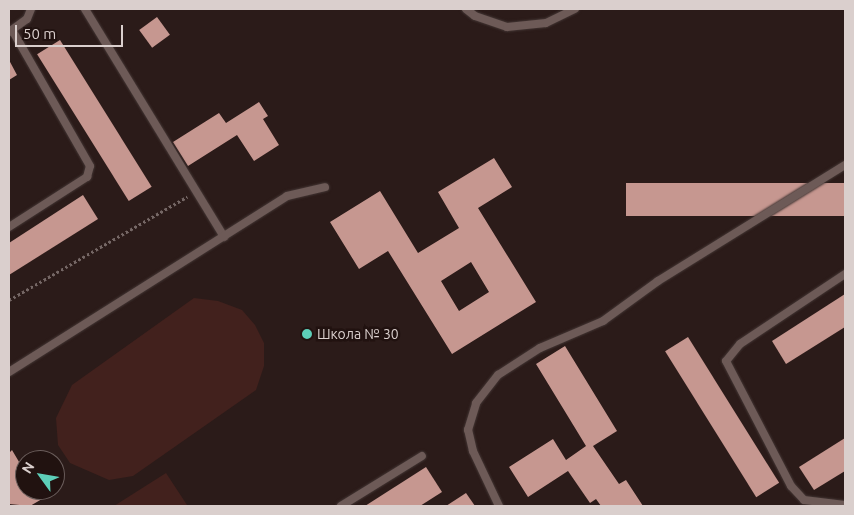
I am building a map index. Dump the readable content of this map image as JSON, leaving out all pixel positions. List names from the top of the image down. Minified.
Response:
{"places":["Школа № 30"],"scale_bar":"50 m","north":"top left"}
